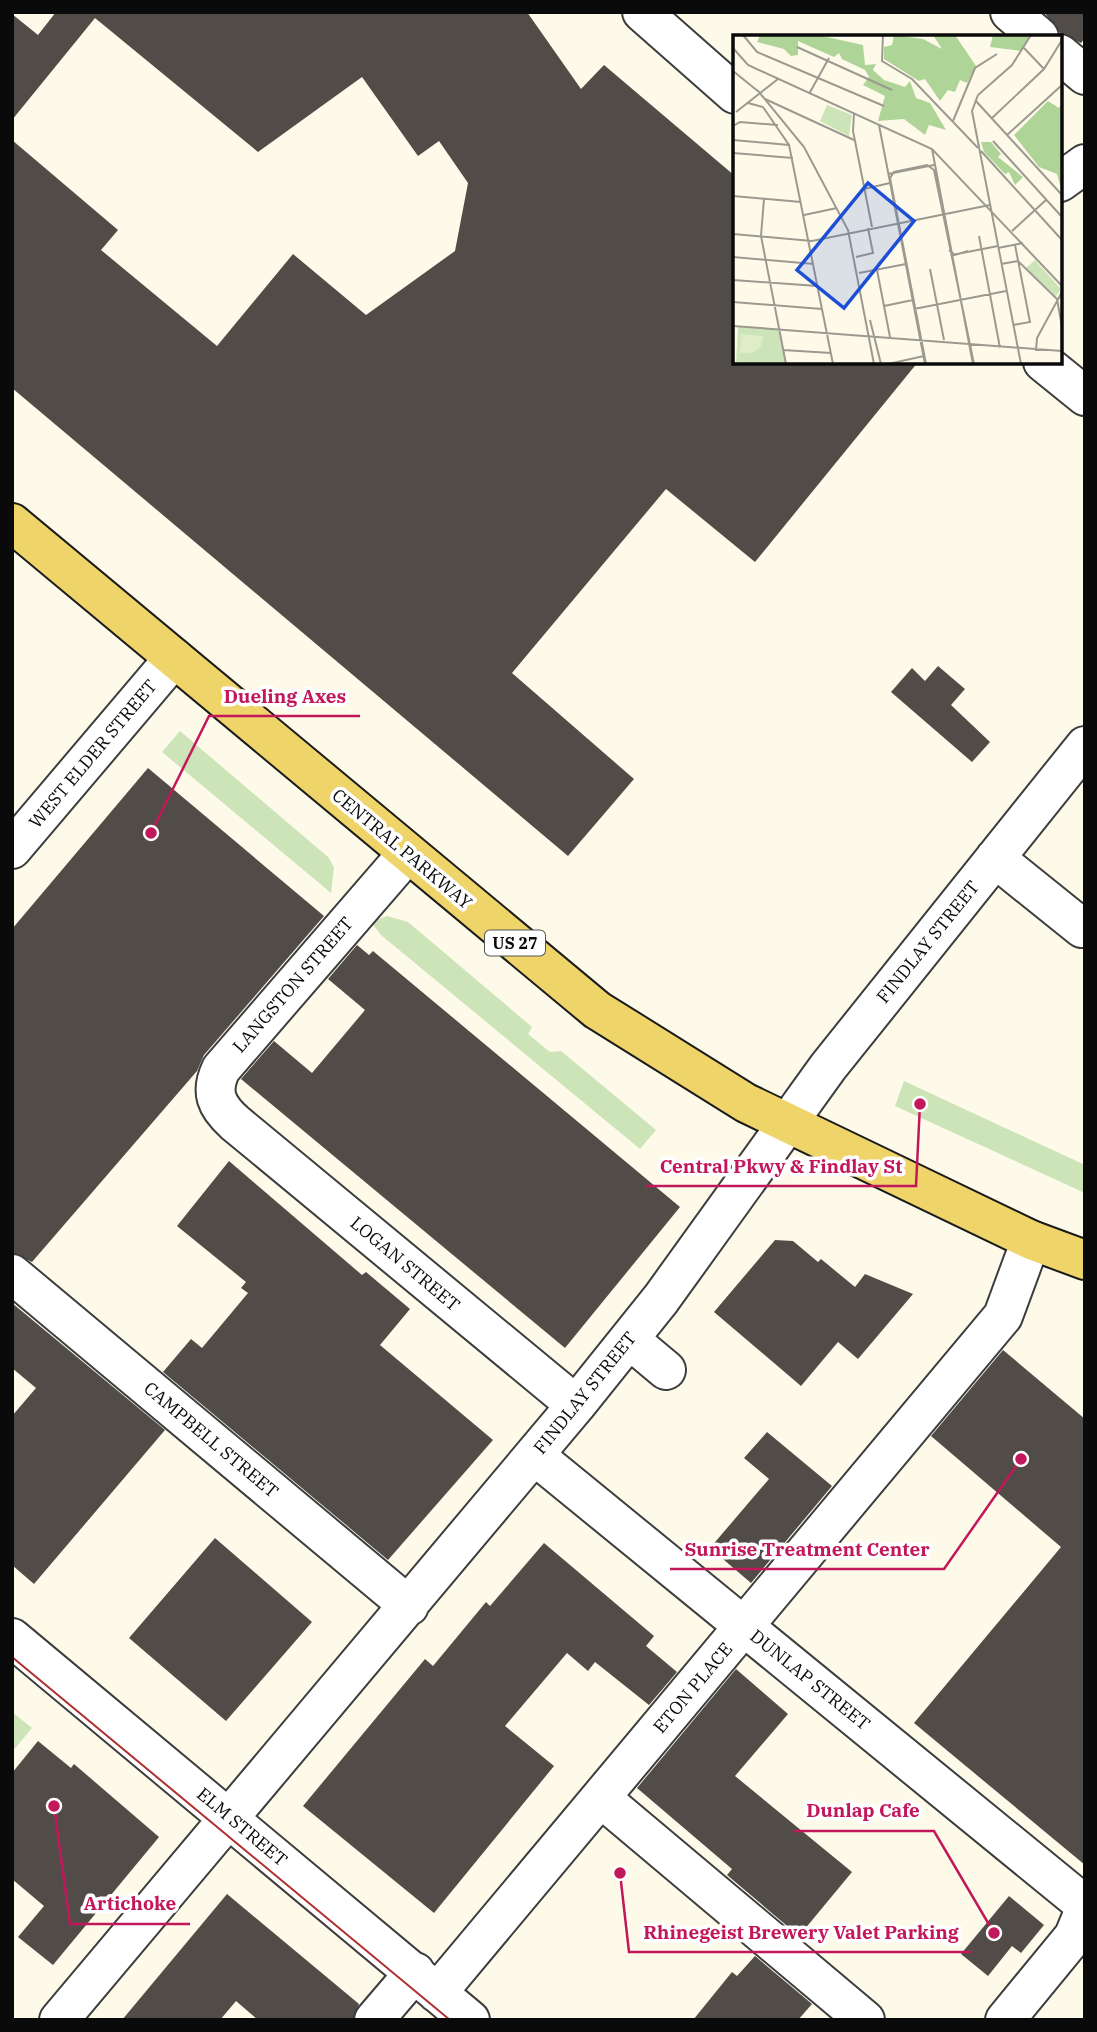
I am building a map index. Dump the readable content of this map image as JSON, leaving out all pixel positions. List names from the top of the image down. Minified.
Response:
{"streets":{"main road":["CENTRAL PARKWAY","US 27"],"street":["WEST ELDER STREET","FINDLAY STREET","LANGSTON STREET","LOGAN STREET","CAMPBELL STREET","DUNLAP STREET","ETON PLACE","ELM STREET"]},"crossings":[["WEST ELDER STREET","CENTRAL PARKWAY"],["CENTRAL PARKWAY","FINDLAY STREET"],["CENTRAL PARKWAY","LANGSTON STREET"],["CENTRAL PARKWAY","ETON PLACE"],["FINDLAY STREET","LOGAN STREET"],["FINDLAY STREET","CAMPBELL STREET"],["FINDLAY STREET","DUNLAP STREET"],["FINDLAY STREET","ELM STREET"],["LANGSTON STREET","LOGAN STREET"],["DUNLAP STREET","ETON PLACE"],["ETON PLACE","ELM STREET"]],"places":["Dueling Axes","Central Pkwy & Findlay St","Sunrise Treatment Center","Artichoke","Rhinegeist Brewery Valet Parking","Dunlap Cafe"]}
